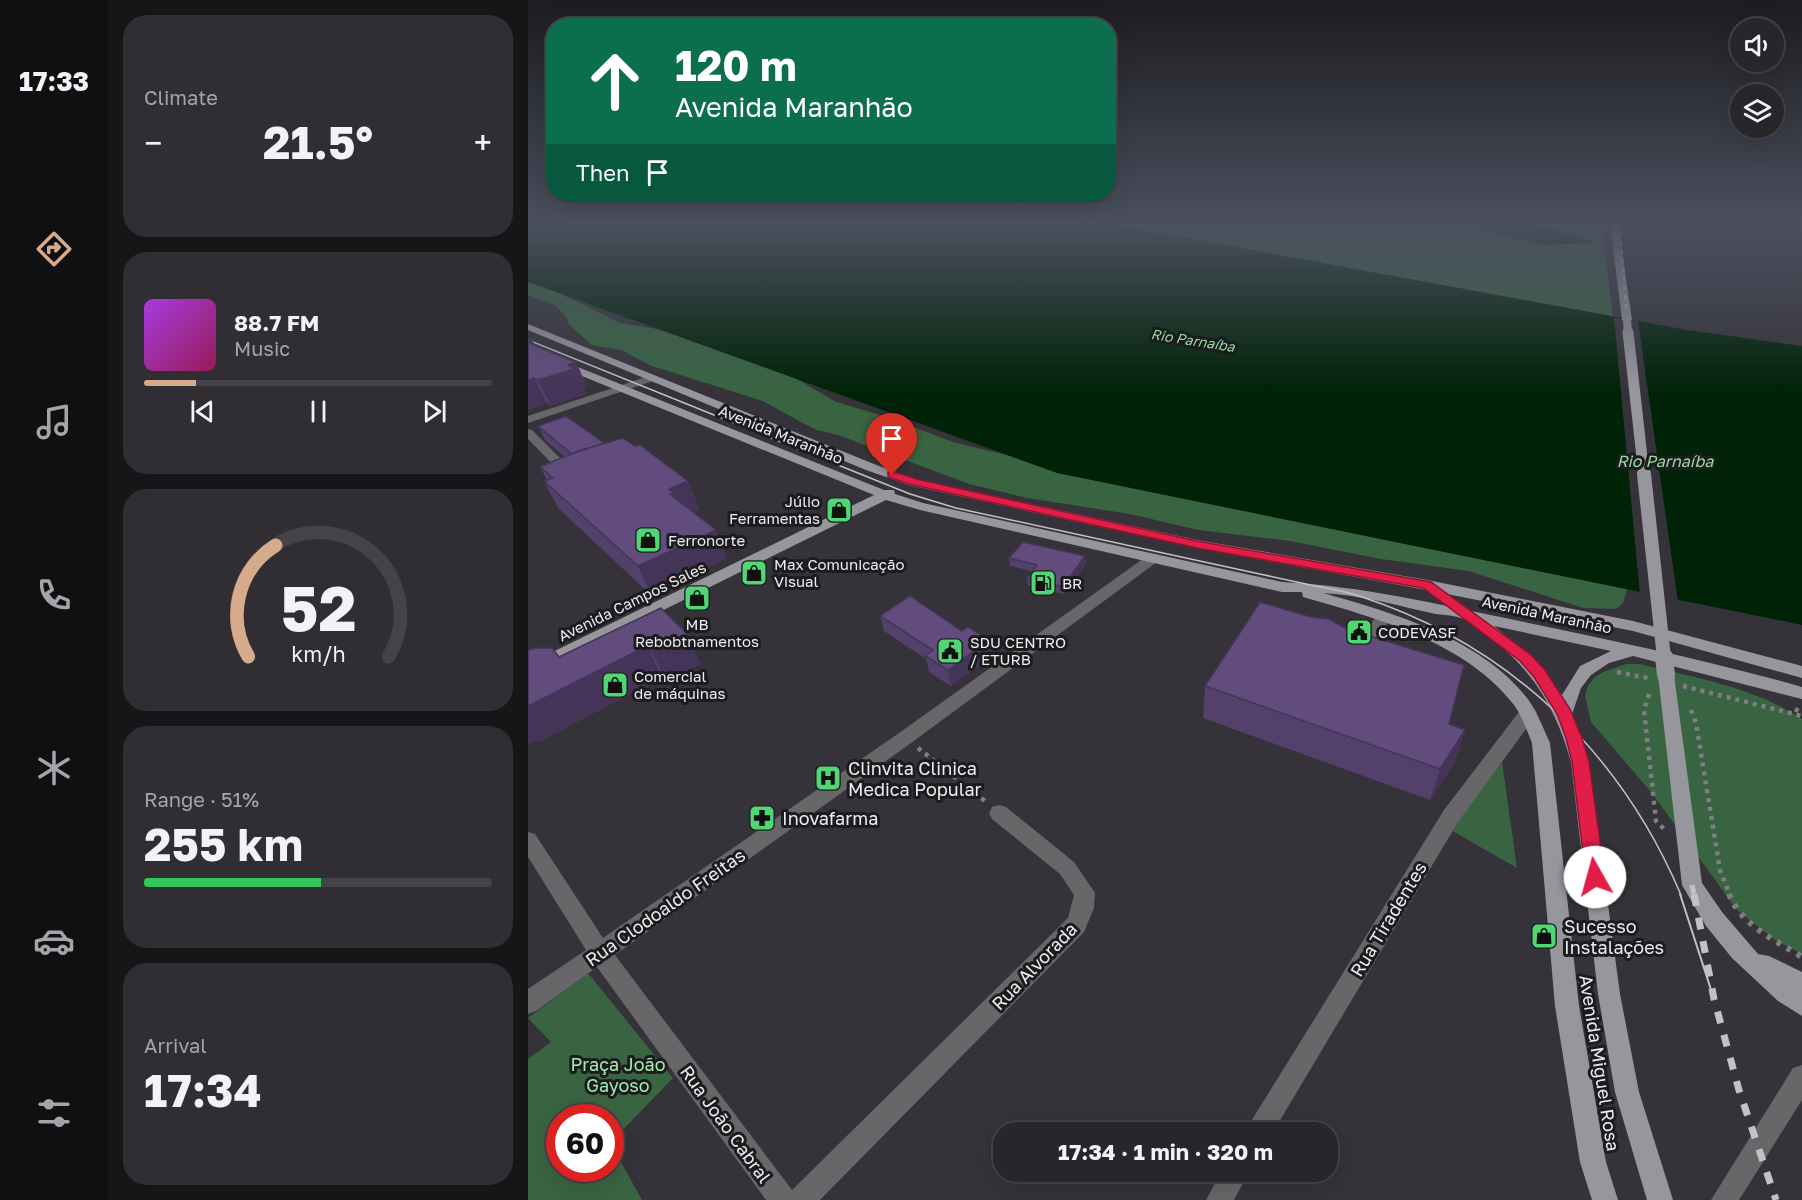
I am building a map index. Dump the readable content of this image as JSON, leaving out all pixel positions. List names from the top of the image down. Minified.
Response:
{"streets":{"main road":["Avenida Maranhão","Avenida Campos Sales","Avenida Miguel Rosa"],"street":["Rua Clodoaldo Freitas","Rua Tiradentes","Rua Alvorada","Rua João Cabral"]},"crossings":[["Avenida Maranhão","Avenida Campos Sales"],["Avenida Maranhão","Rua Clodoaldo Freitas"],["Avenida Maranhão","Avenida Miguel Rosa"],["Rua Clodoaldo Freitas","Rua João Cabral"],["Rua Tiradentes","Avenida Miguel Rosa"]],"water":["Rio Parnaíba"],"parks":["Praça João Gayoso"],"places":{"shop":["Júlio Ferramentas","Ferronorte","Max Comunicação Visual","MB Rebobtnamentos","Comercial de máquinas","Sucesso Instalações"],"fuel station":["BR"],"public building":["CODEVASF","SDU CENTRO / ETURB"],"hospital":["Clinvita Clinica Medica Popular"],"pharmacy":["Inovafarma"]},"page":{"tabs":"17:33","tile":["Climate",["Range · 51%","255 km"],["Arrival","17:34"]],"turn":["120 m","Avenida Maranhão"],"heat":["−","21.5°","+"],"then":"Then","song":["88.7 FM","Music"],"limit":"60","trip":"17:34 · 1 min · 320 m","gauge":["52","km/h"]}}
